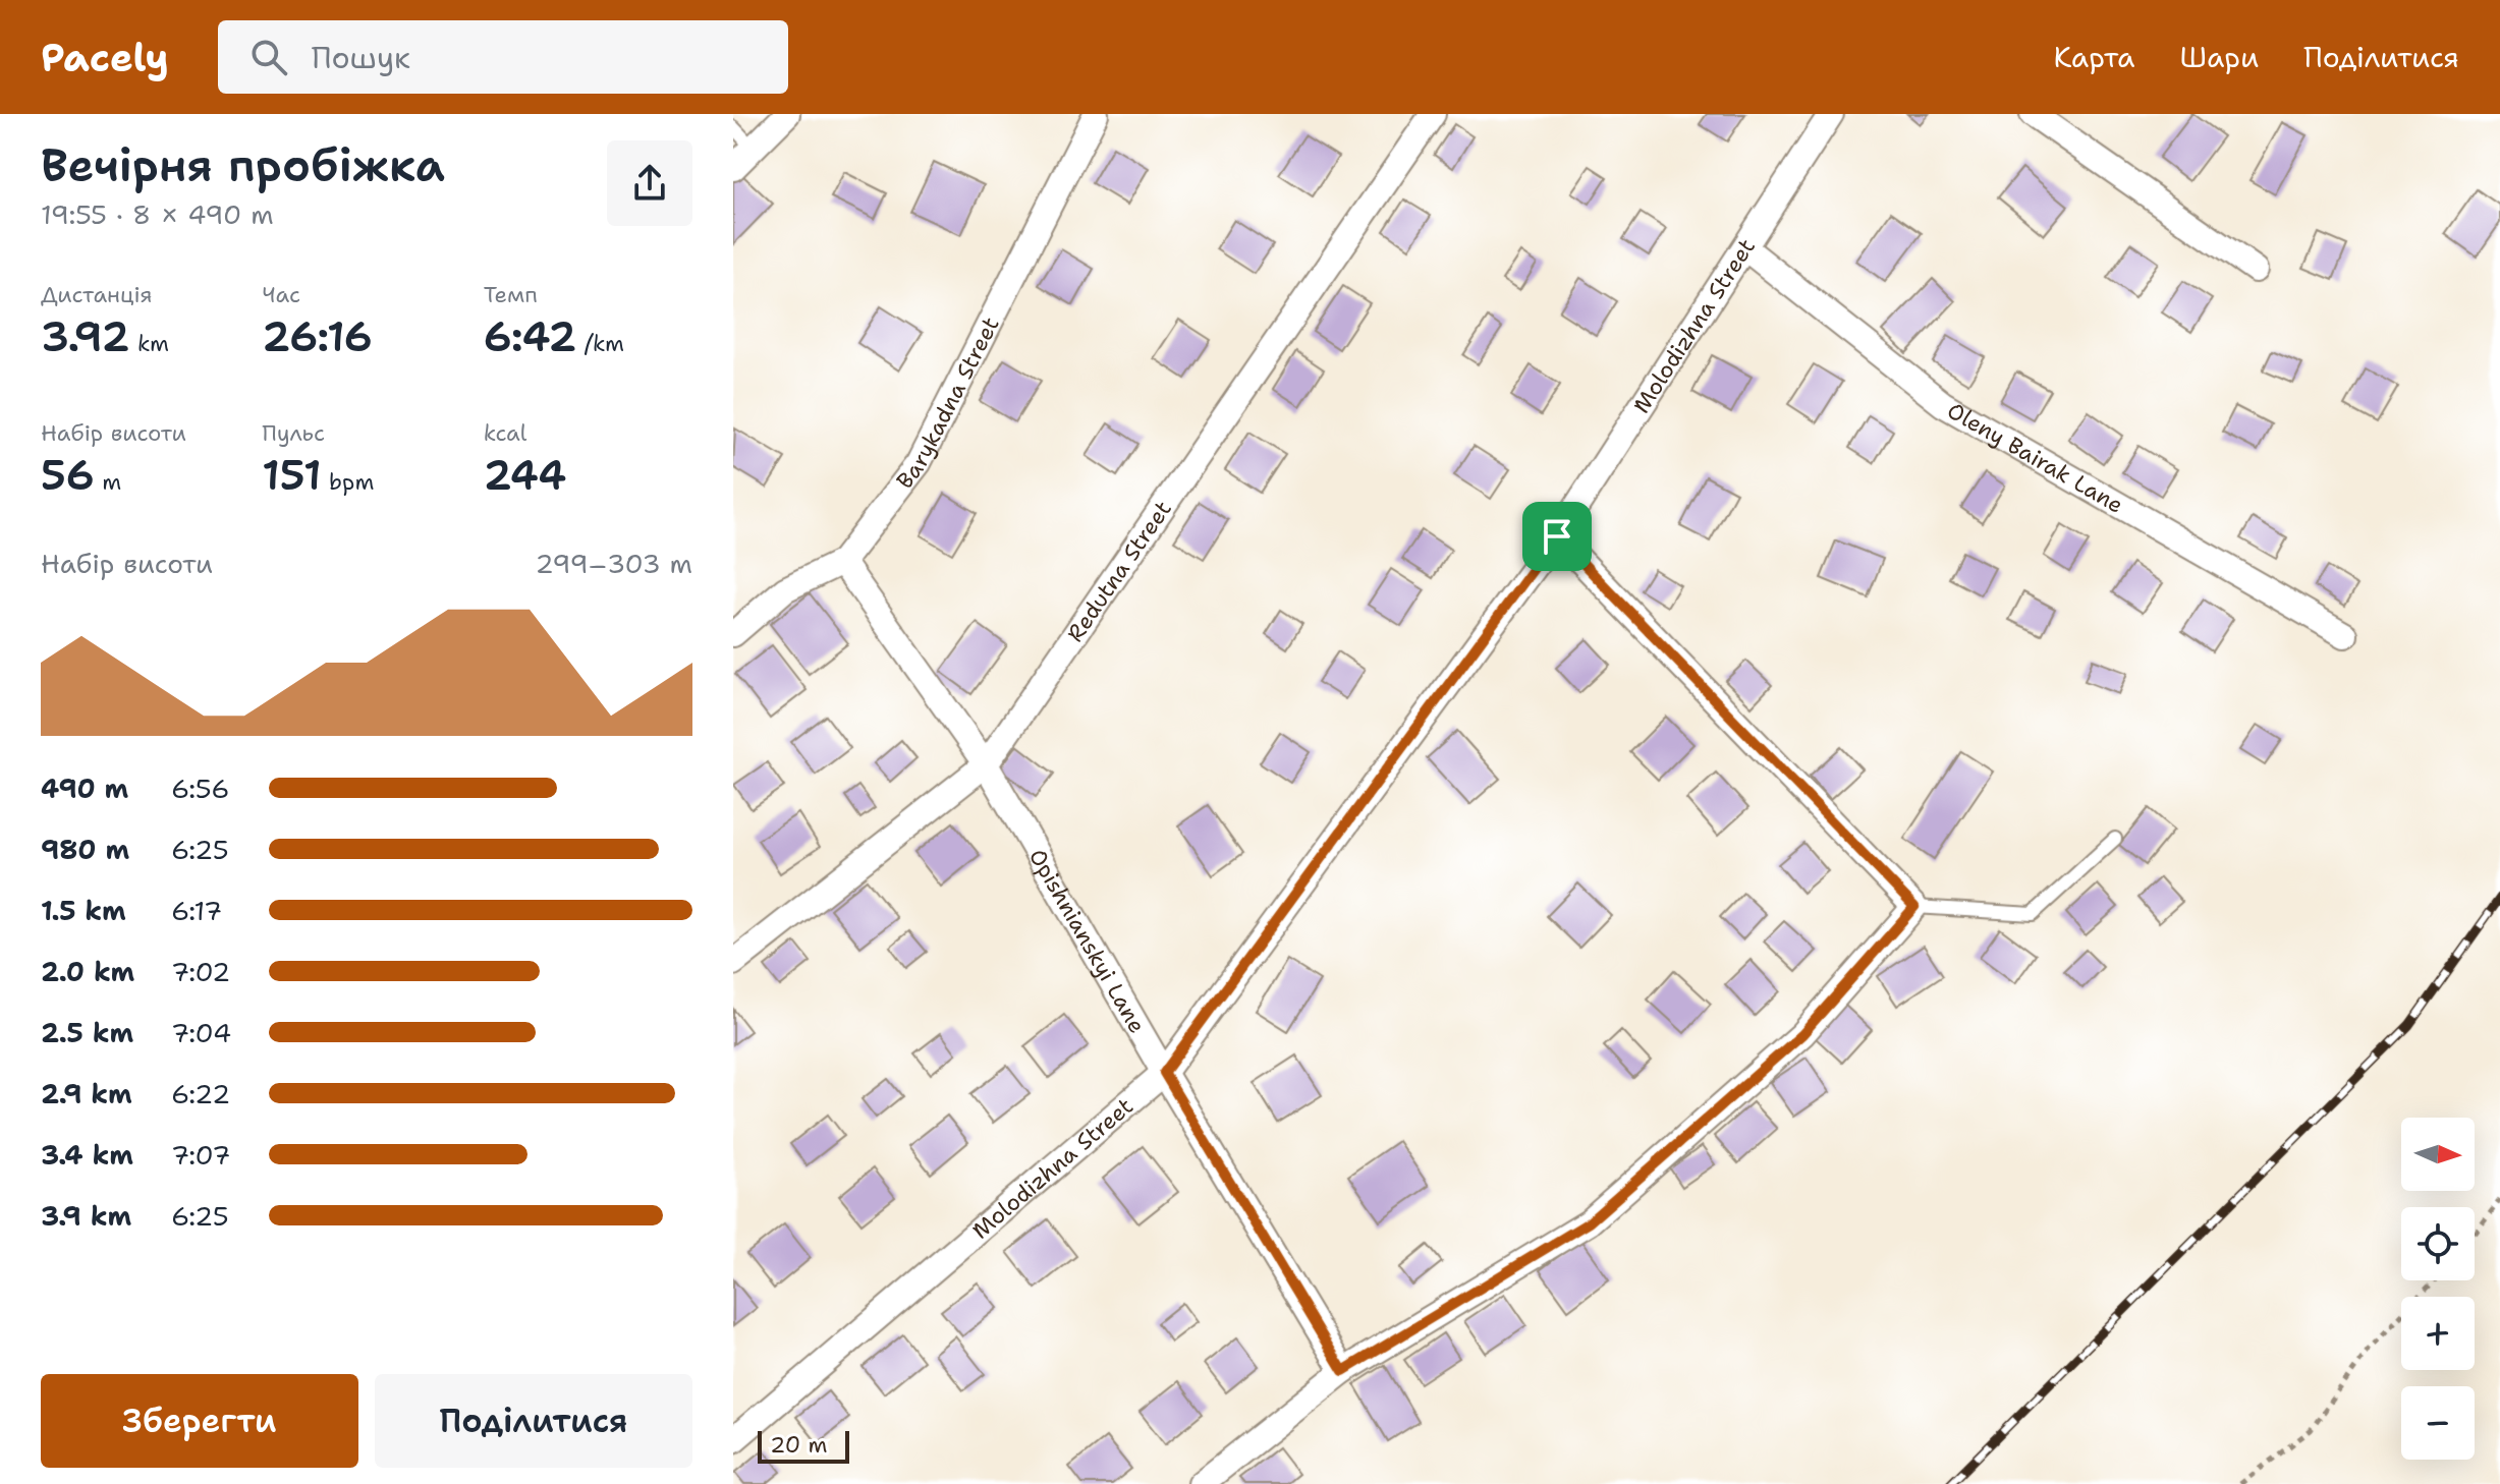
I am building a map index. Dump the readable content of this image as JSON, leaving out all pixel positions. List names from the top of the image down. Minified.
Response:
{"streets":{"street":["Molodizhna Street","Barykadna Street","Oleny Bairak Lane","Redutna Street","Opishnianskyi Lane"]},"crossings":[["Molodizhna Street","Oleny Bairak Lane"],["Molodizhna Street","Opishnianskyi Lane"],["Barykadna Street","Opishnianskyi Lane"],["Redutna Street","Opishnianskyi Lane"]],"scale_bar":"20 m","north":"right","page":{"header":"Pacely","search":"Пошук","nav":["Карта","Шари","Поділитися"],"heading":["Вечірня пробіжка","19:55 · 8 × 490 m"],"stats":[["Дистанція","3.92 km"],["Час","26:16"],["Темп","6:42 /km"],["Набір висоти","56 m"],["Пульс","151 bpm"],["kcal","244"]],"chart":["Набір висоти","299–303 m"],"list":[{"name":"490 m","note":"6:56"},{"name":"980 m","note":"6:25"},{"name":"1.5 km","note":"6:17"},{"name":"2.0 km","note":"7:02"},{"name":"2.5 km","note":"7:04"},{"name":"2.9 km","note":"6:22"},{"name":"3.4 km","note":"7:07"},{"name":"3.9 km","note":"6:25"}],"map_buttons":["+","−"],"buttons":["Зберегти","Поділитися"],"scale":"20 m"}}
